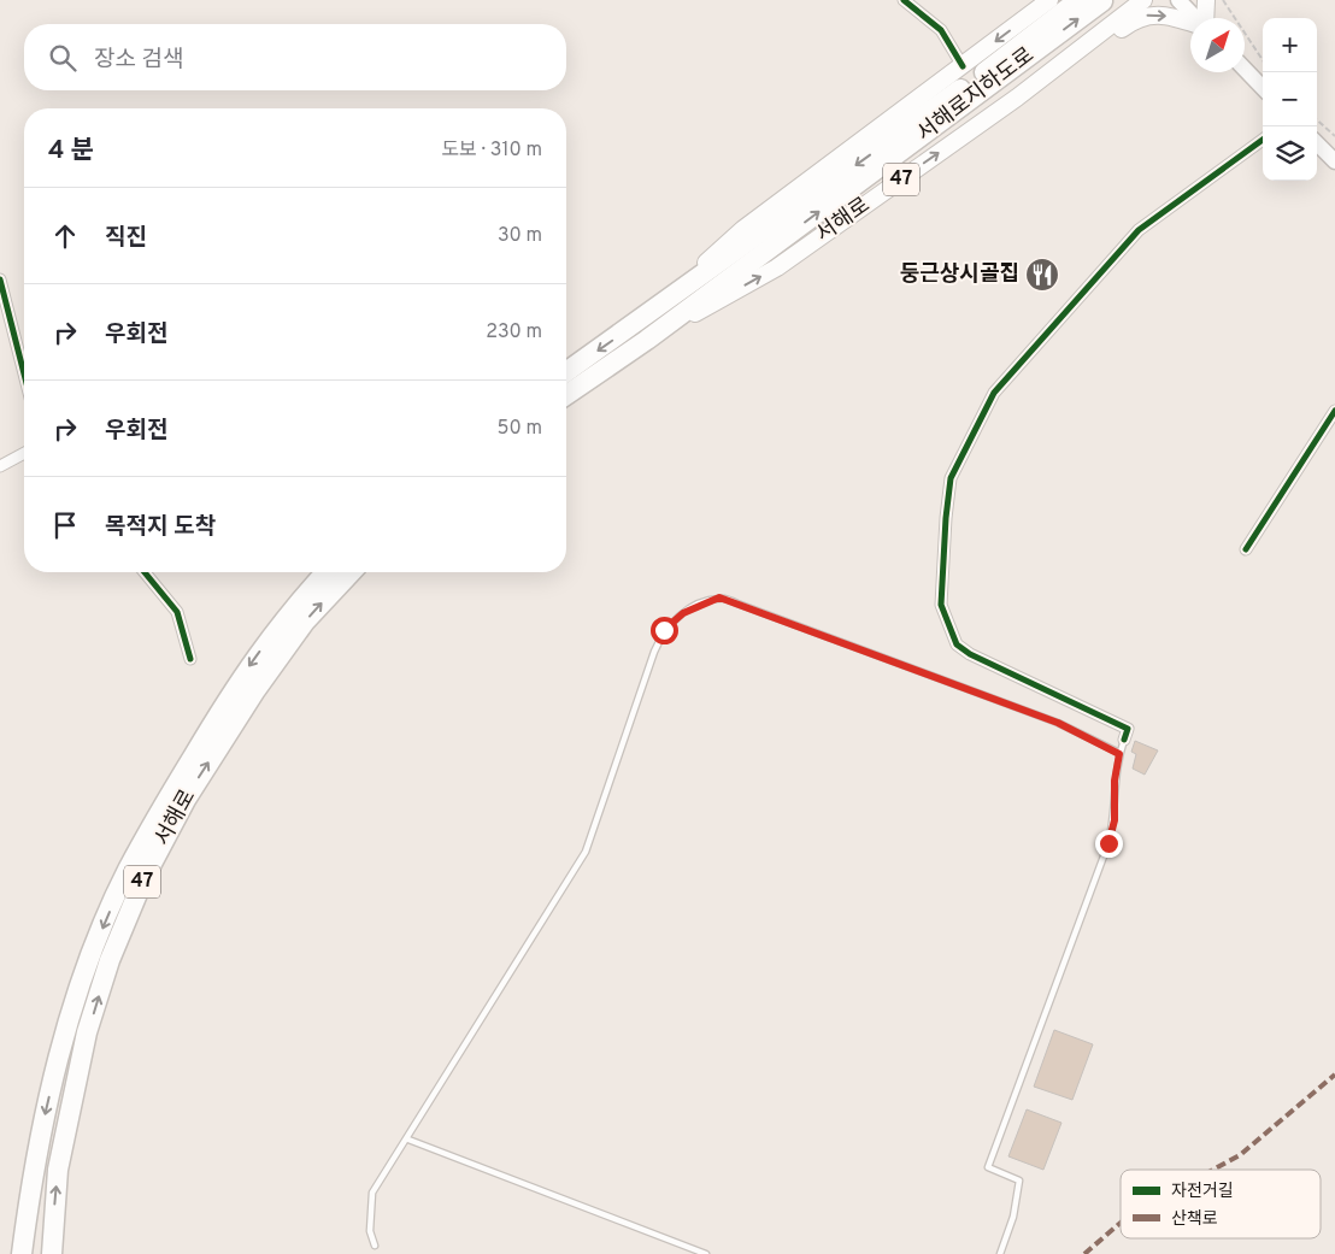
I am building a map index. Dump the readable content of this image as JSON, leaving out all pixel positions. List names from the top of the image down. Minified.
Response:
{"streets":{"highway":["서해로지하도로","47","서해로"]},"crossings":[["서해로지하도로","47"],["서해로지하도로","서해로"]],"places":{"restaurant":["둥근상시골집"]},"legend":["자전거길","산책로"],"north":"top right","page":{"map_buttons":["+","−"],"search":"장소 검색","heading":["4 분","도보 · 310 m"],"list":[["직진","30 m"],["우회전","230 m"],["우회전","50 m"],"목적지 도착"]}}
